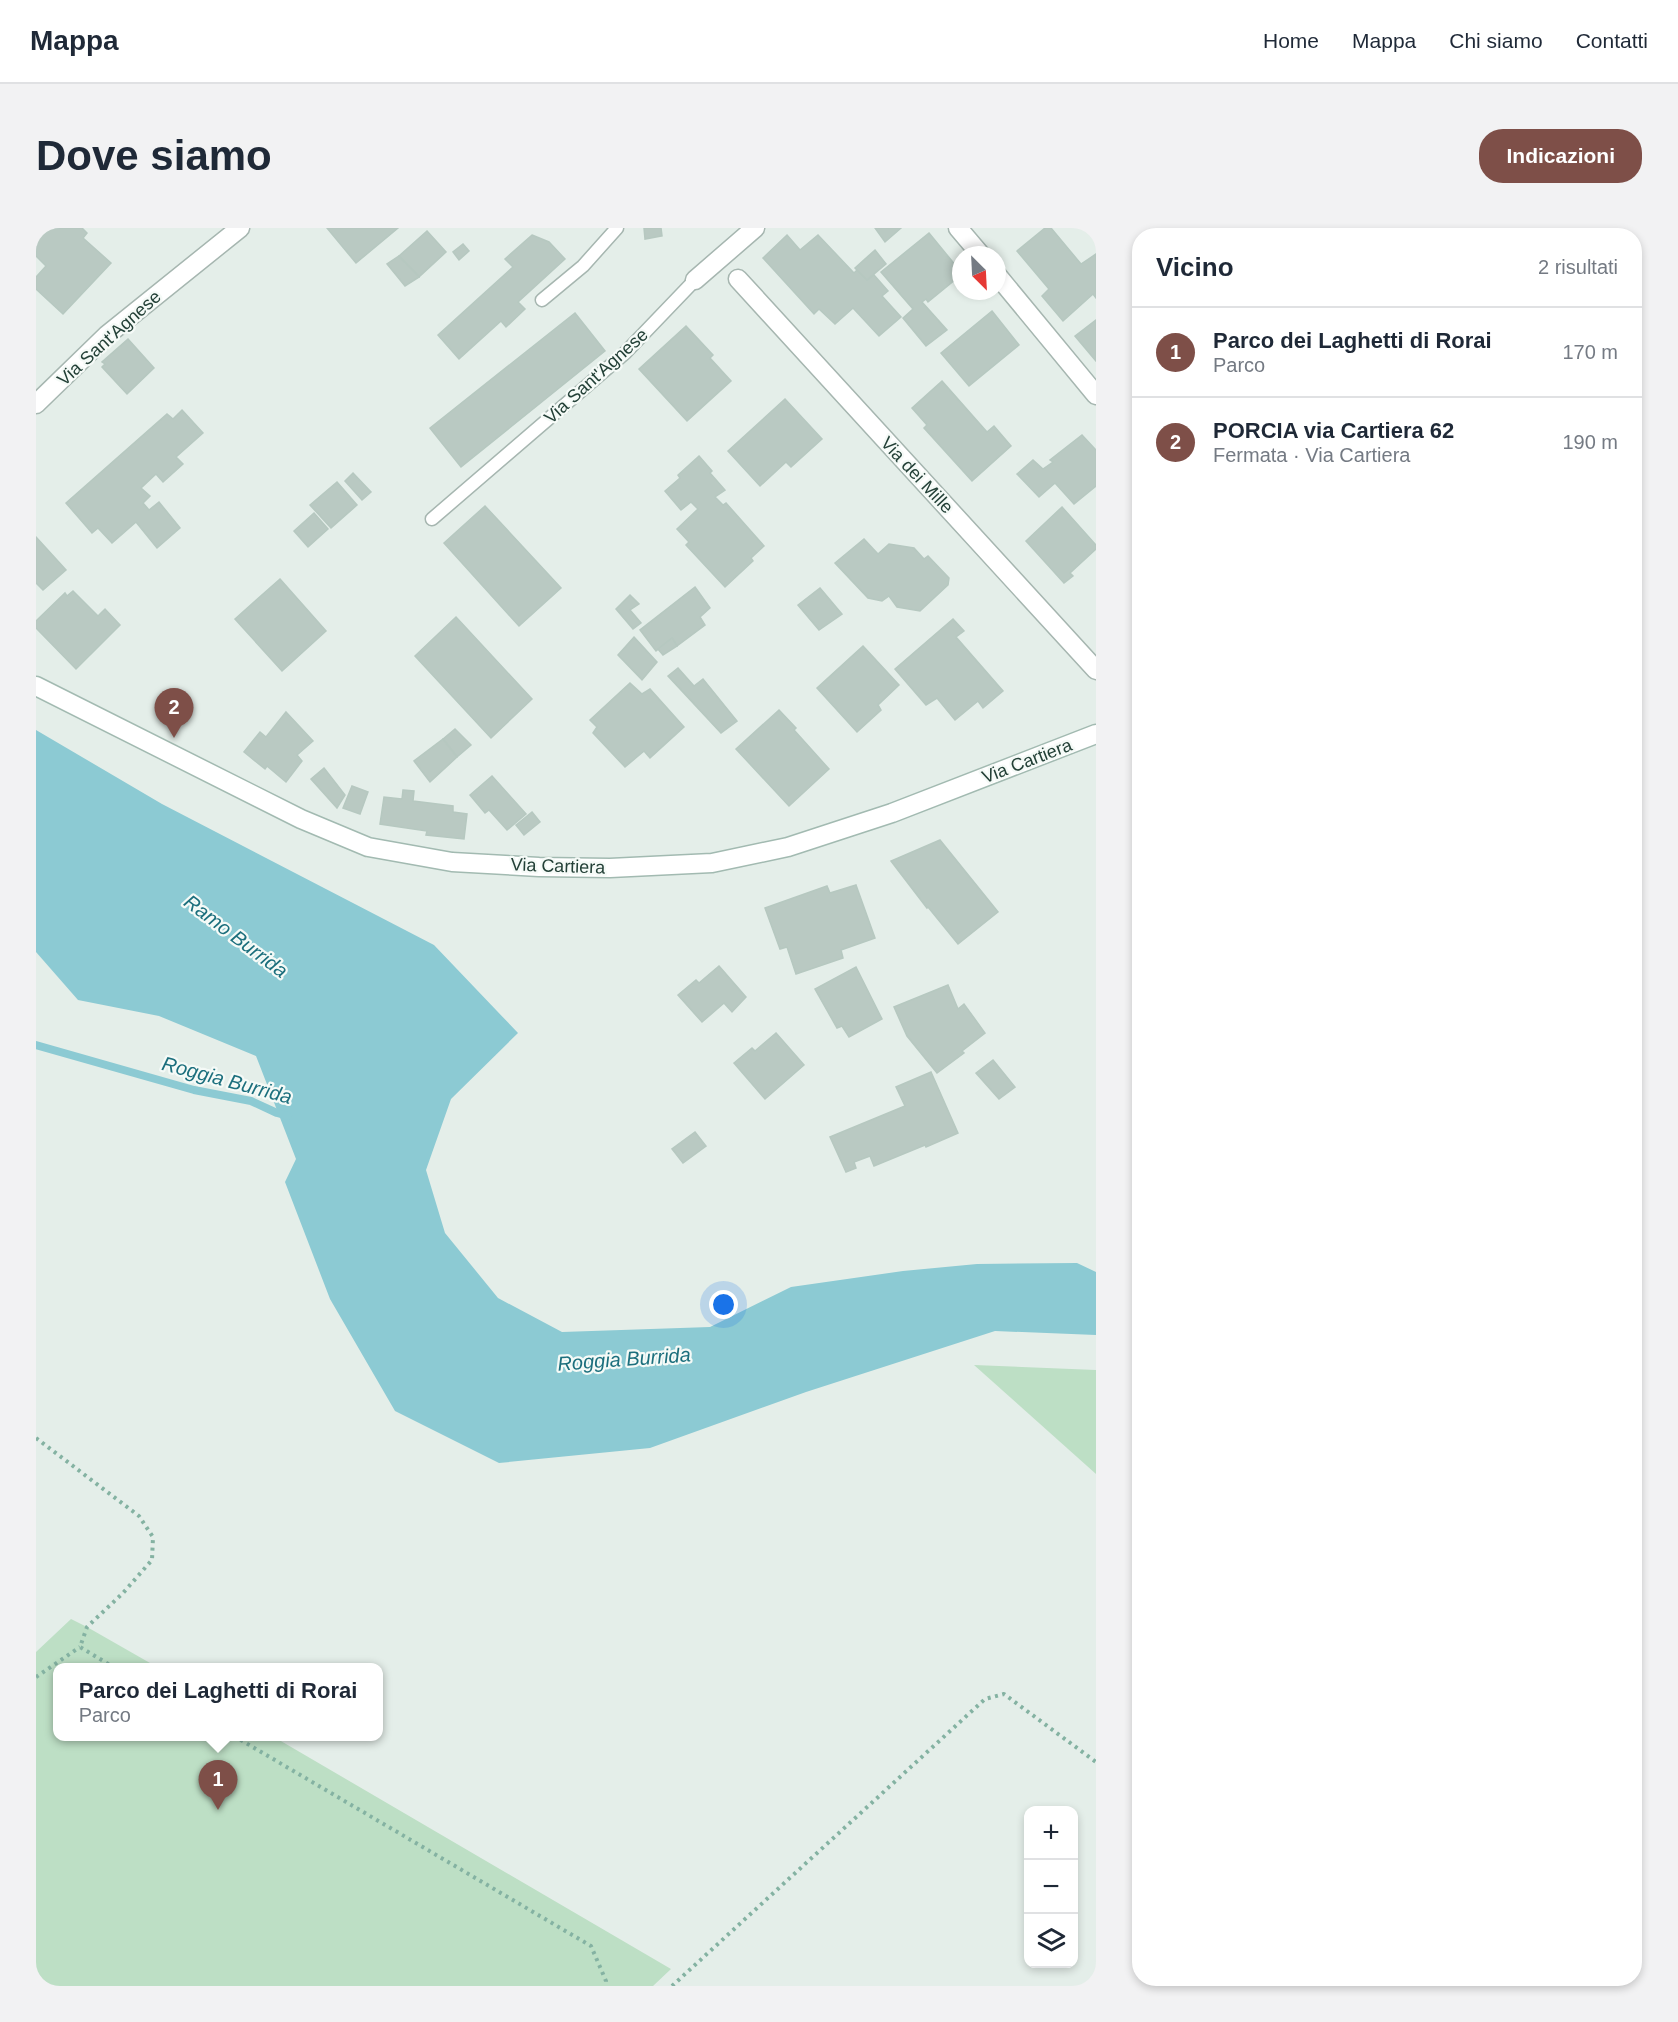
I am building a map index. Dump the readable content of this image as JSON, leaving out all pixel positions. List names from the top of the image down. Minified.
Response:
{"streets":{"main road":["Via Sant'Agnese","Via dei Mille","Via Cartiera"]},"water":["Ramo Burrida","Roggia Burrida"],"north":"bottom right","page":{"header":"Mappa","nav":["Home","Mappa","Chi siamo","Contatti"],"buttons":"Indicazioni","title":"Dove siamo","heading":["Vicino","2 risultati"],"list":[{"mark":"1","name":"Parco dei Laghetti di Rorai","note":"Parco","value":"170 m"},{"mark":"2","name":"PORCIA via Cartiera 62","note":"Fermata · Via Cartiera","value":"190 m"}],"pins":["2","1"],"popup":["Parco dei Laghetti di Rorai","Parco"],"map_buttons":["+","−"]}}
